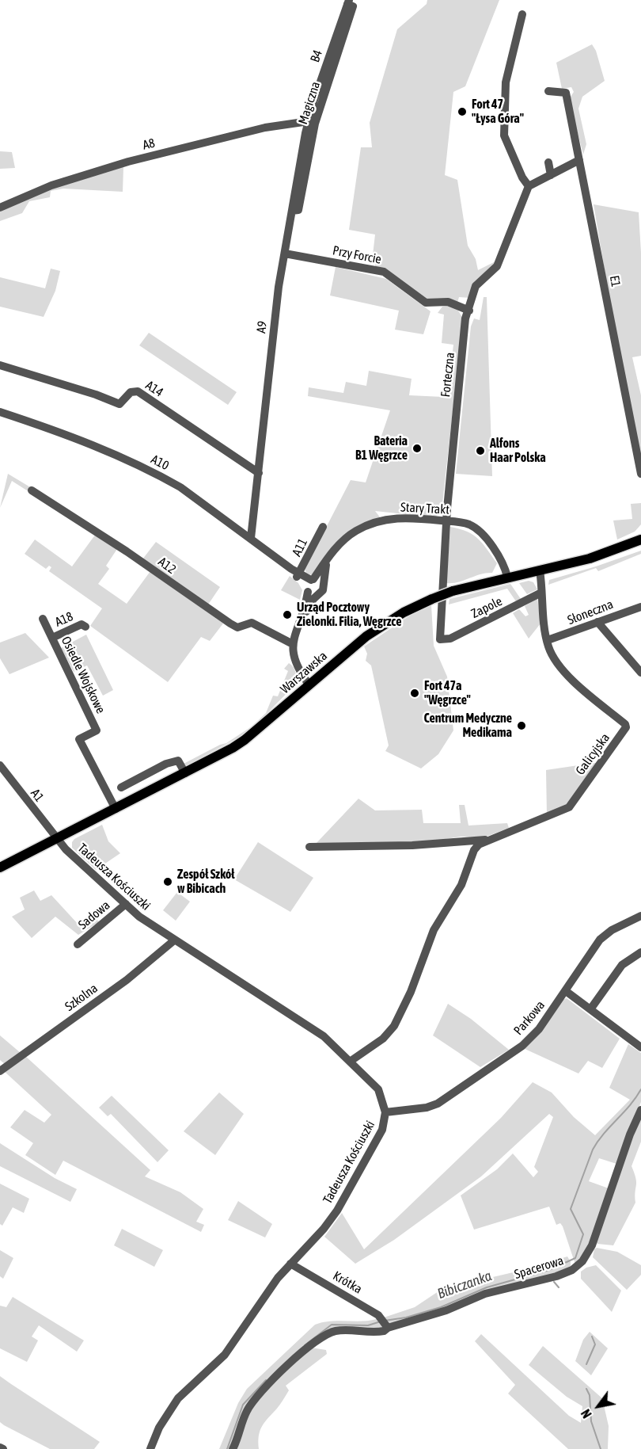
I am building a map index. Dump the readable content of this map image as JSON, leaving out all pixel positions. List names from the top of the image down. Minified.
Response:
{"streets":{"main road":["Warszawska"],"street":["B4","Magiczna","A8","Przy Forcie","E1","A9","Forteczna","A14","A10","Stary Trakt","A11","A12","Zapole","Słoneczna","A18","Osiedle Wojskowe","Galicyjska","A1","Tadeusza Kościuszki","Sadowa","Szkolna","Parkowa","Spacerowa","Krótka"]},"crossings":[["B4","Magiczna"],["B4","A8"],["B4","A9"],["Magiczna","A9"],["A8","A9"],["Przy Forcie","A9"],["Przy Forcie","Forteczna"],["A9","A14"],["A9","A10"],["Forteczna","Stary Trakt"],["Forteczna","Zapole"],["A10","Stary Trakt"],["A10","A11"],["Stary Trakt","Warszawska"],["Zapole","Galicyjska"],["Słoneczna","Galicyjska"],["A18","Osiedle Wojskowe"],["Warszawska","Osiedle Wojskowe"],["Warszawska","Galicyjska"],["Warszawska","A1"],["Warszawska","Tadeusza Kościuszki"],["A1","Tadeusza Kościuszki"],["Tadeusza Kościuszki","Sadowa"],["Tadeusza Kościuszki","Szkolna"],["Tadeusza Kościuszki","Parkowa"],["Tadeusza Kościuszki","Krótka"],["Spacerowa","Krótka"]],"water":["Bibiczanka"],"places":["Fort 47 \"Łysa Góra\"","Bateria B1 Węgrzce","Alfons Haar Polska","Urząd Pocztowy Zielonki. Filia, Węgrzce","Fort 47a \"Węgrzce\"","Centrum Medyczne Medikama","Zespół Szkół w Bibicach"],"north":"bottom left"}
